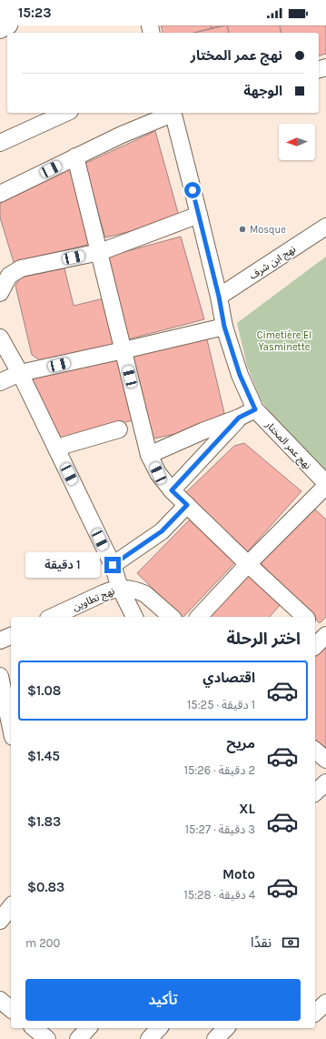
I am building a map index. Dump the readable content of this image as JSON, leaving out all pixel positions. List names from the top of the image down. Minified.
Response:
{"streets":{"street":["نهج ابن شرف","نهج عمر المختار","نهج تطاوين"]},"crossings":[["نهج ابن شرف","نهج عمر المختار"]],"parks":["Cimetière El Yasminette"],"places":["Mosque"],"north":"left","page":{"status":"15:23","banner":["نهج عمر المختار","الوجهة"],"bubble":"1 دقيقة","heading":"اختر الرحلة","list":[{"name":"اقتصادي","note":"1 دقيقة · 15:25","value":"$1.08"},{"name":"مريح","note":"2 دقيقة · 15:26","value":"$1.45"},{"name":"XL","note":"3 دقيقة · 15:27","value":"$1.83"},{"name":"Moto","note":"4 دقيقة · 15:28","value":"$0.83"}],"pay":["نقدًا","200 m"],"buttons":"تأكيد"}}
